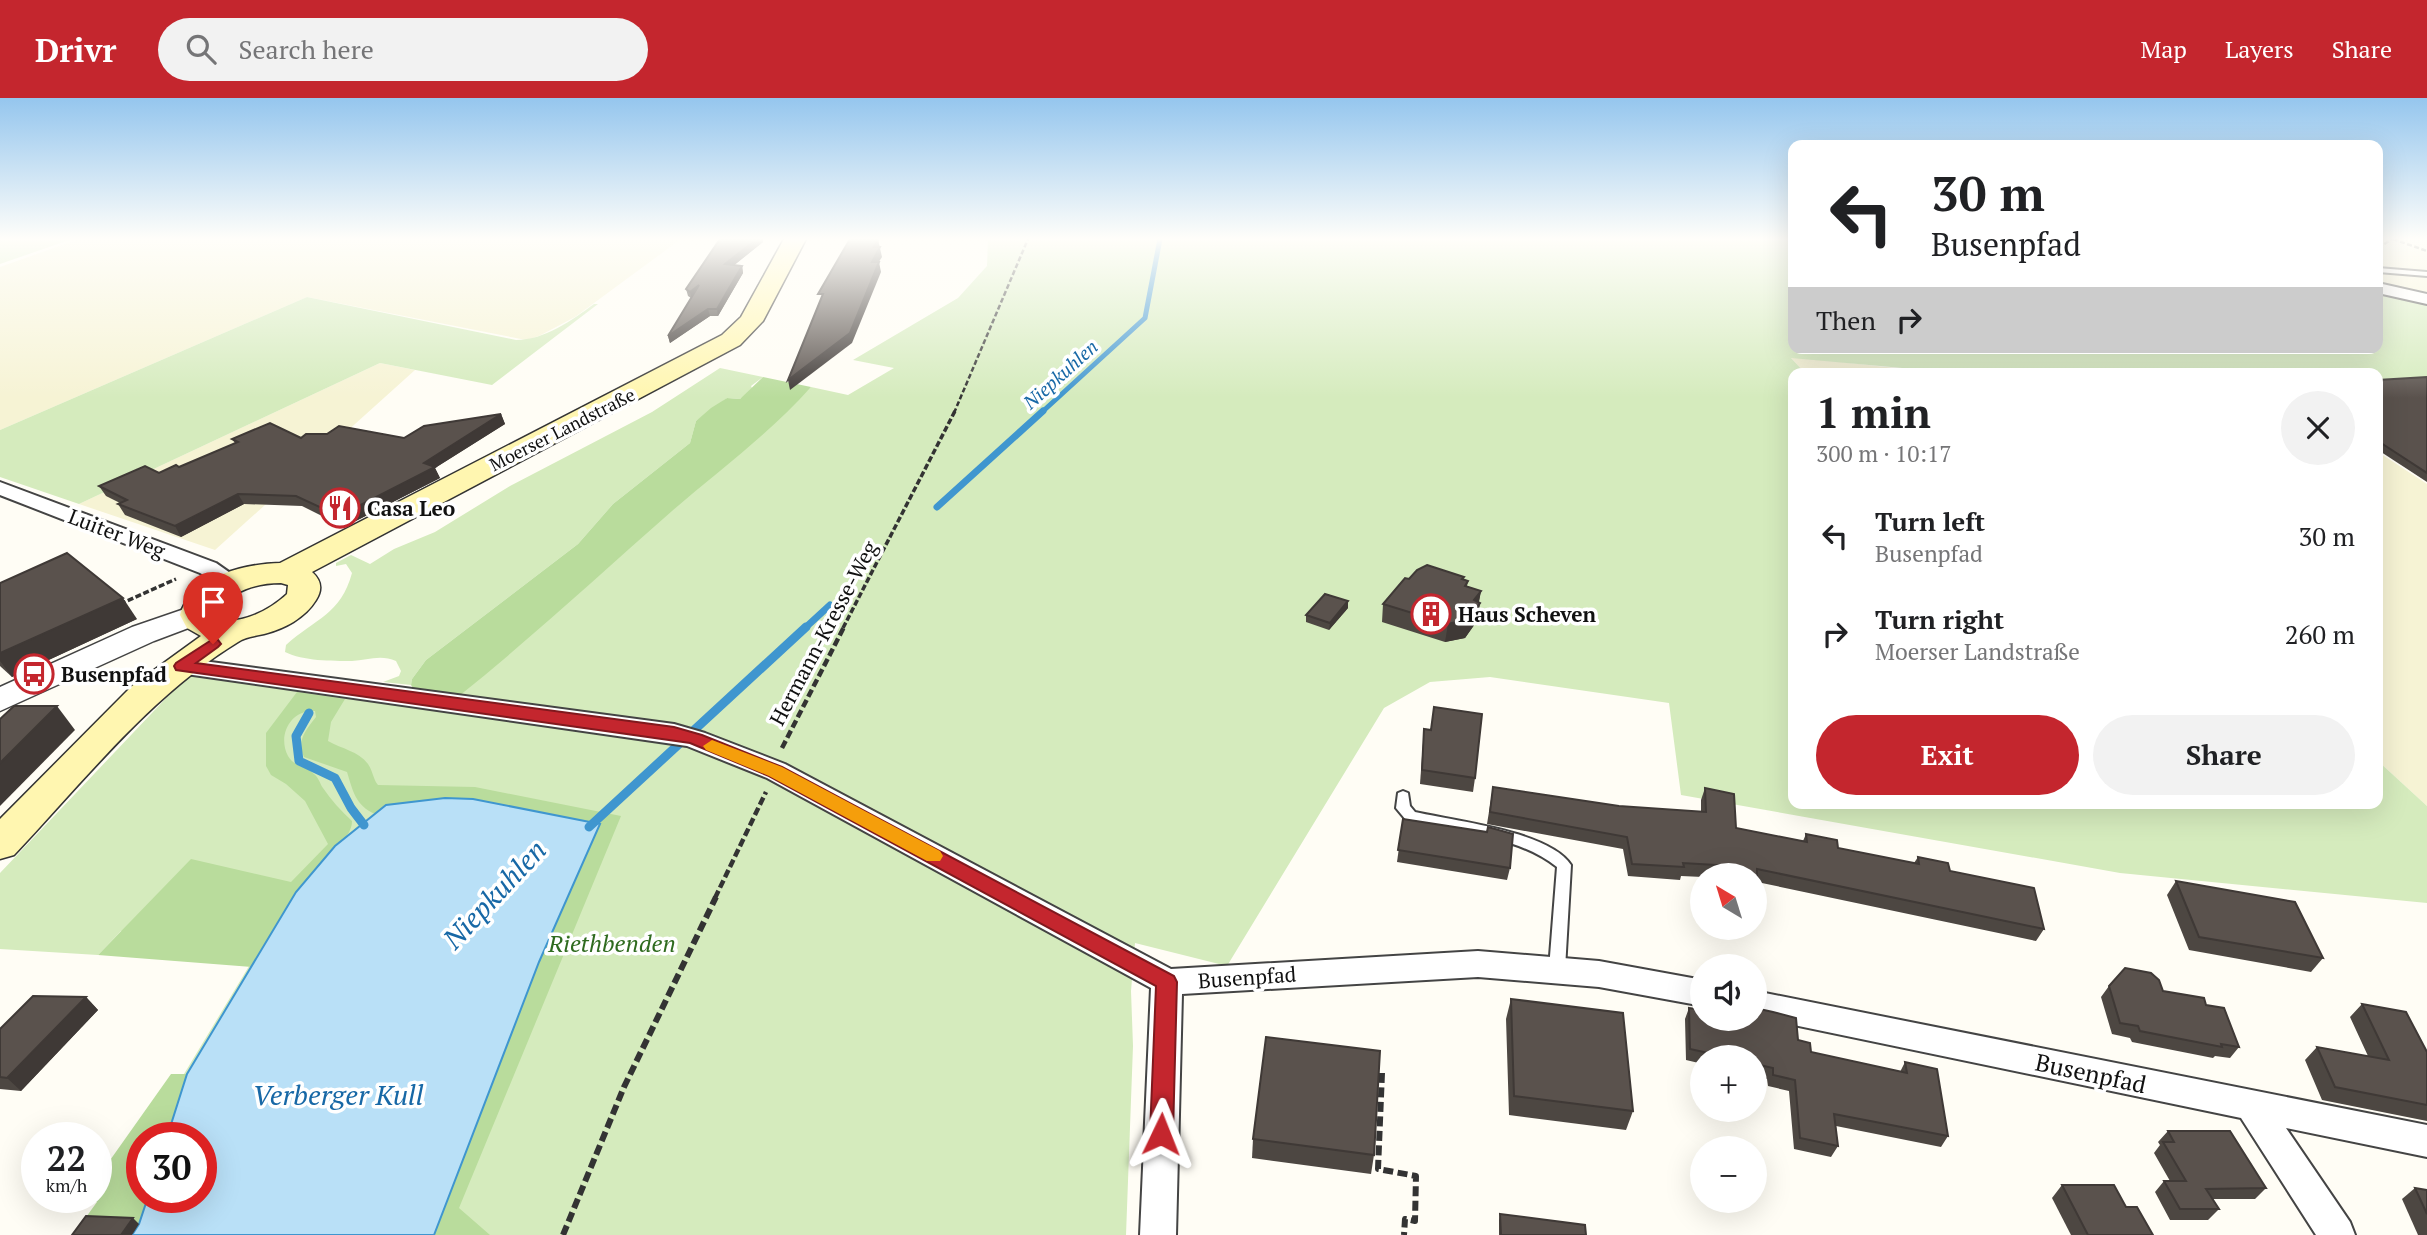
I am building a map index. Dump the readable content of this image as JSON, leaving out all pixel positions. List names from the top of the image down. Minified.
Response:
{"streets":{"main road":["Moerser Landstraße"],"street":["Luiter Weg","Busenpfad"],"path":["Hermann-Kresse-Weg"]},"crossings":[["Hermann-Kresse-Weg","Busenpfad"]],"water":["Niepkuhlen","Verberger Kull"],"parks":["Riethbenden"],"places":{"restaurant":["Casa Leo"],"building":["Haus Scheven"],"bus stop":["Busenpfad"]},"north":"top left","page":{"header":"Drivr","search":"Search here","nav":["Map","Layers","Share"],"turn":["30 m","Busenpfad"],"then":"Then","heading":["1 min","300 m · 10:17"],"list":[{"name":"Turn left","note":"Busenpfad","value":"30 m"},{"name":"Turn right","note":"Moerser Landstraße","value":"260 m"}],"buttons":["Exit","Share"],"map_buttons":["+","−"],"speed":"22 km/h","limit":"30"}}
